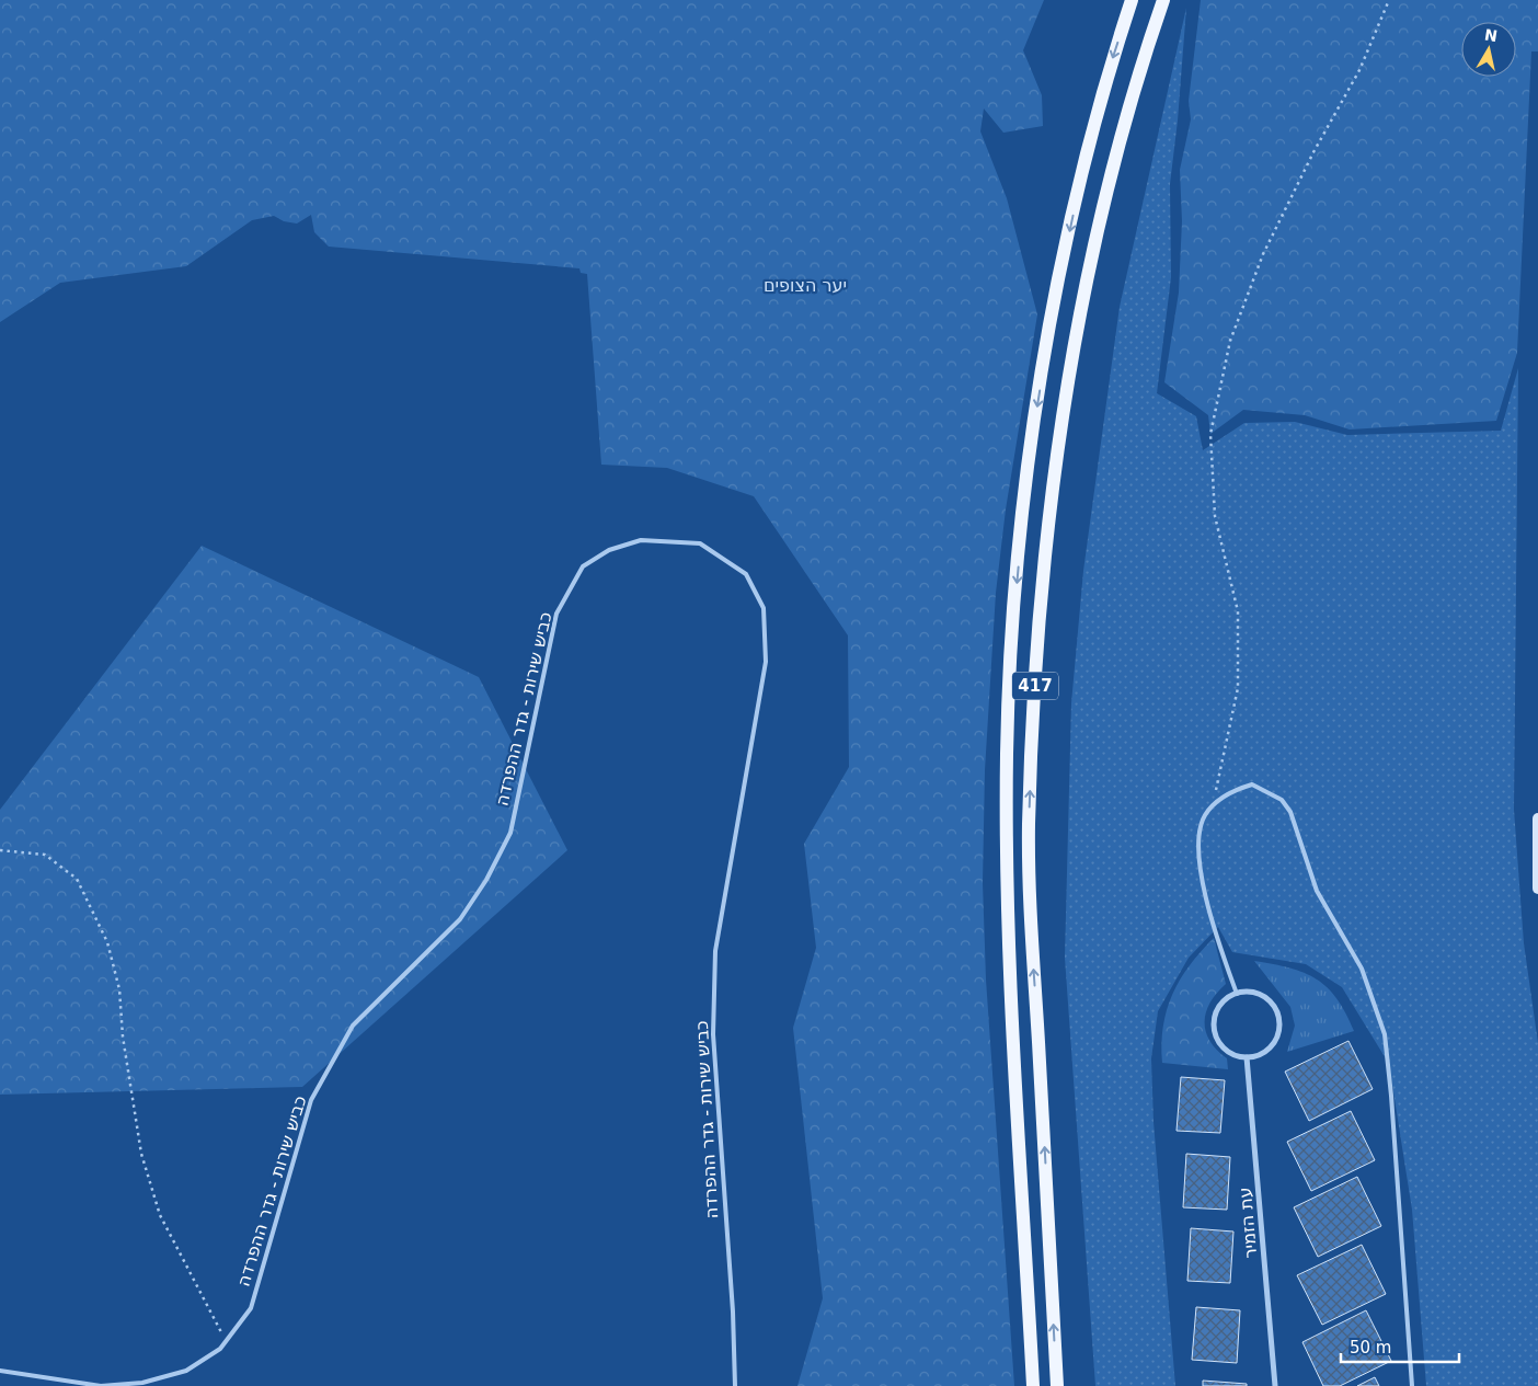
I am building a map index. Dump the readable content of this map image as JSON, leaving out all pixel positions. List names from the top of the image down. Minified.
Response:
{"streets":{"main road":["417"],"street":["עת הזמיר"],"lane":["כביש שירות - גדר ההפרדה"]},"parks":["יער הצופים"],"scale_bar":"50 m","north":"top"}
